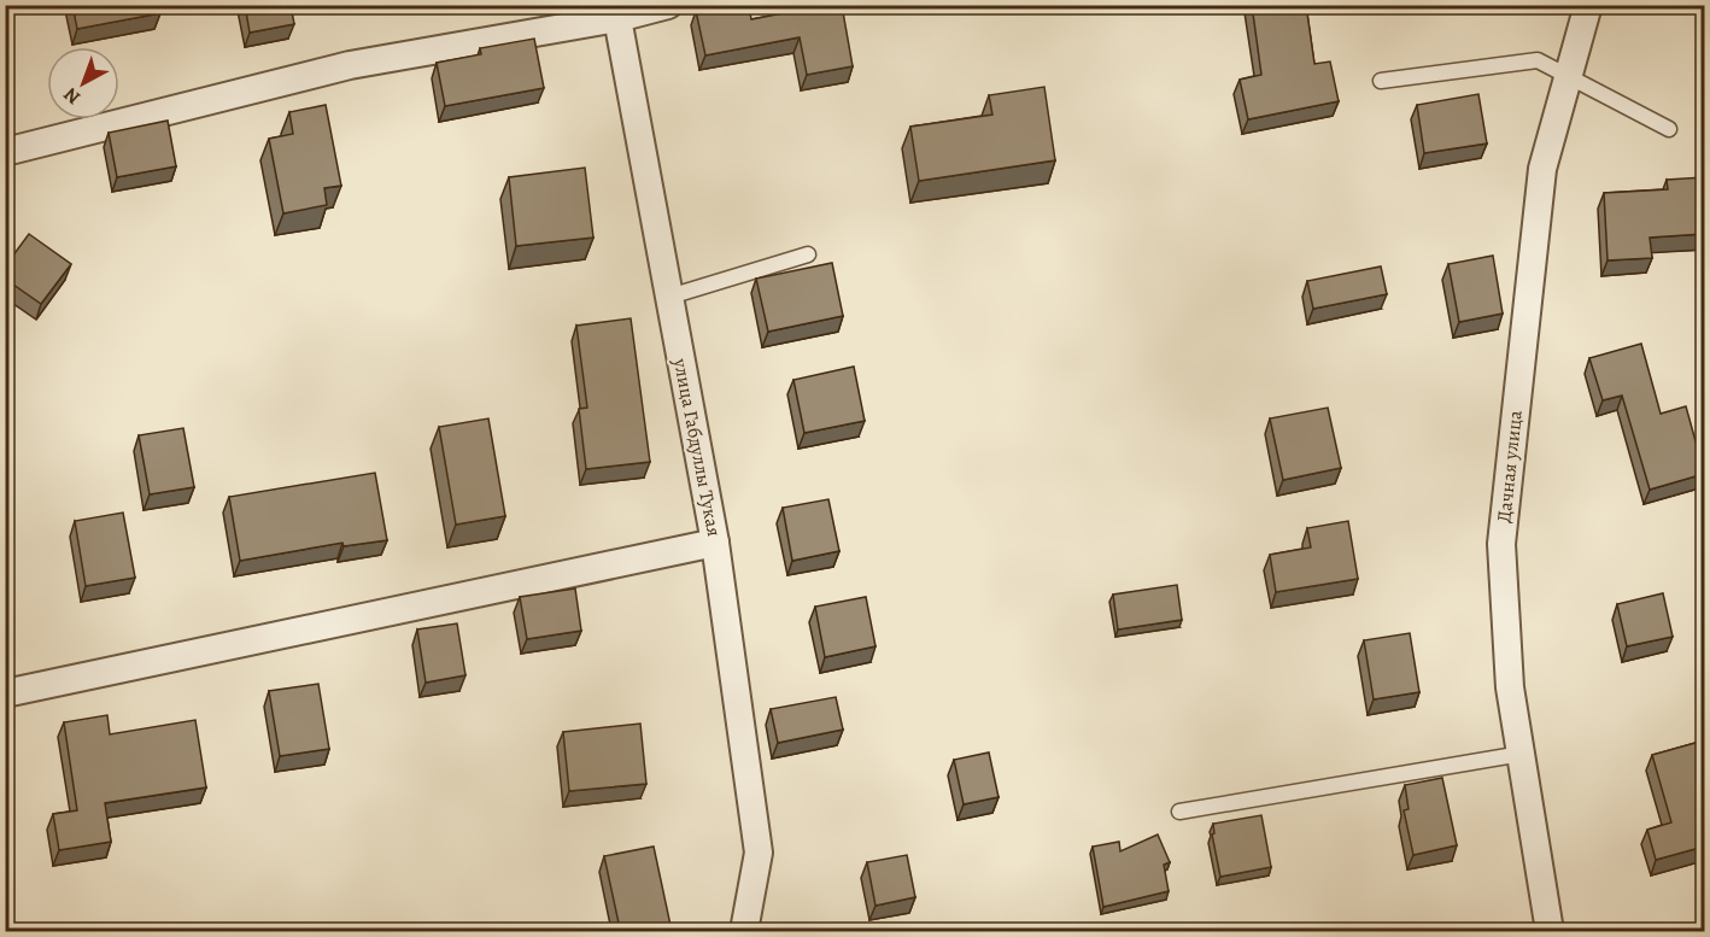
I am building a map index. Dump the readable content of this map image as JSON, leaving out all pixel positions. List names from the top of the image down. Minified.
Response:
{"streets":{"street":["улица Габдуллы Тукая","Дачная улица"]},"north":"bottom left"}
